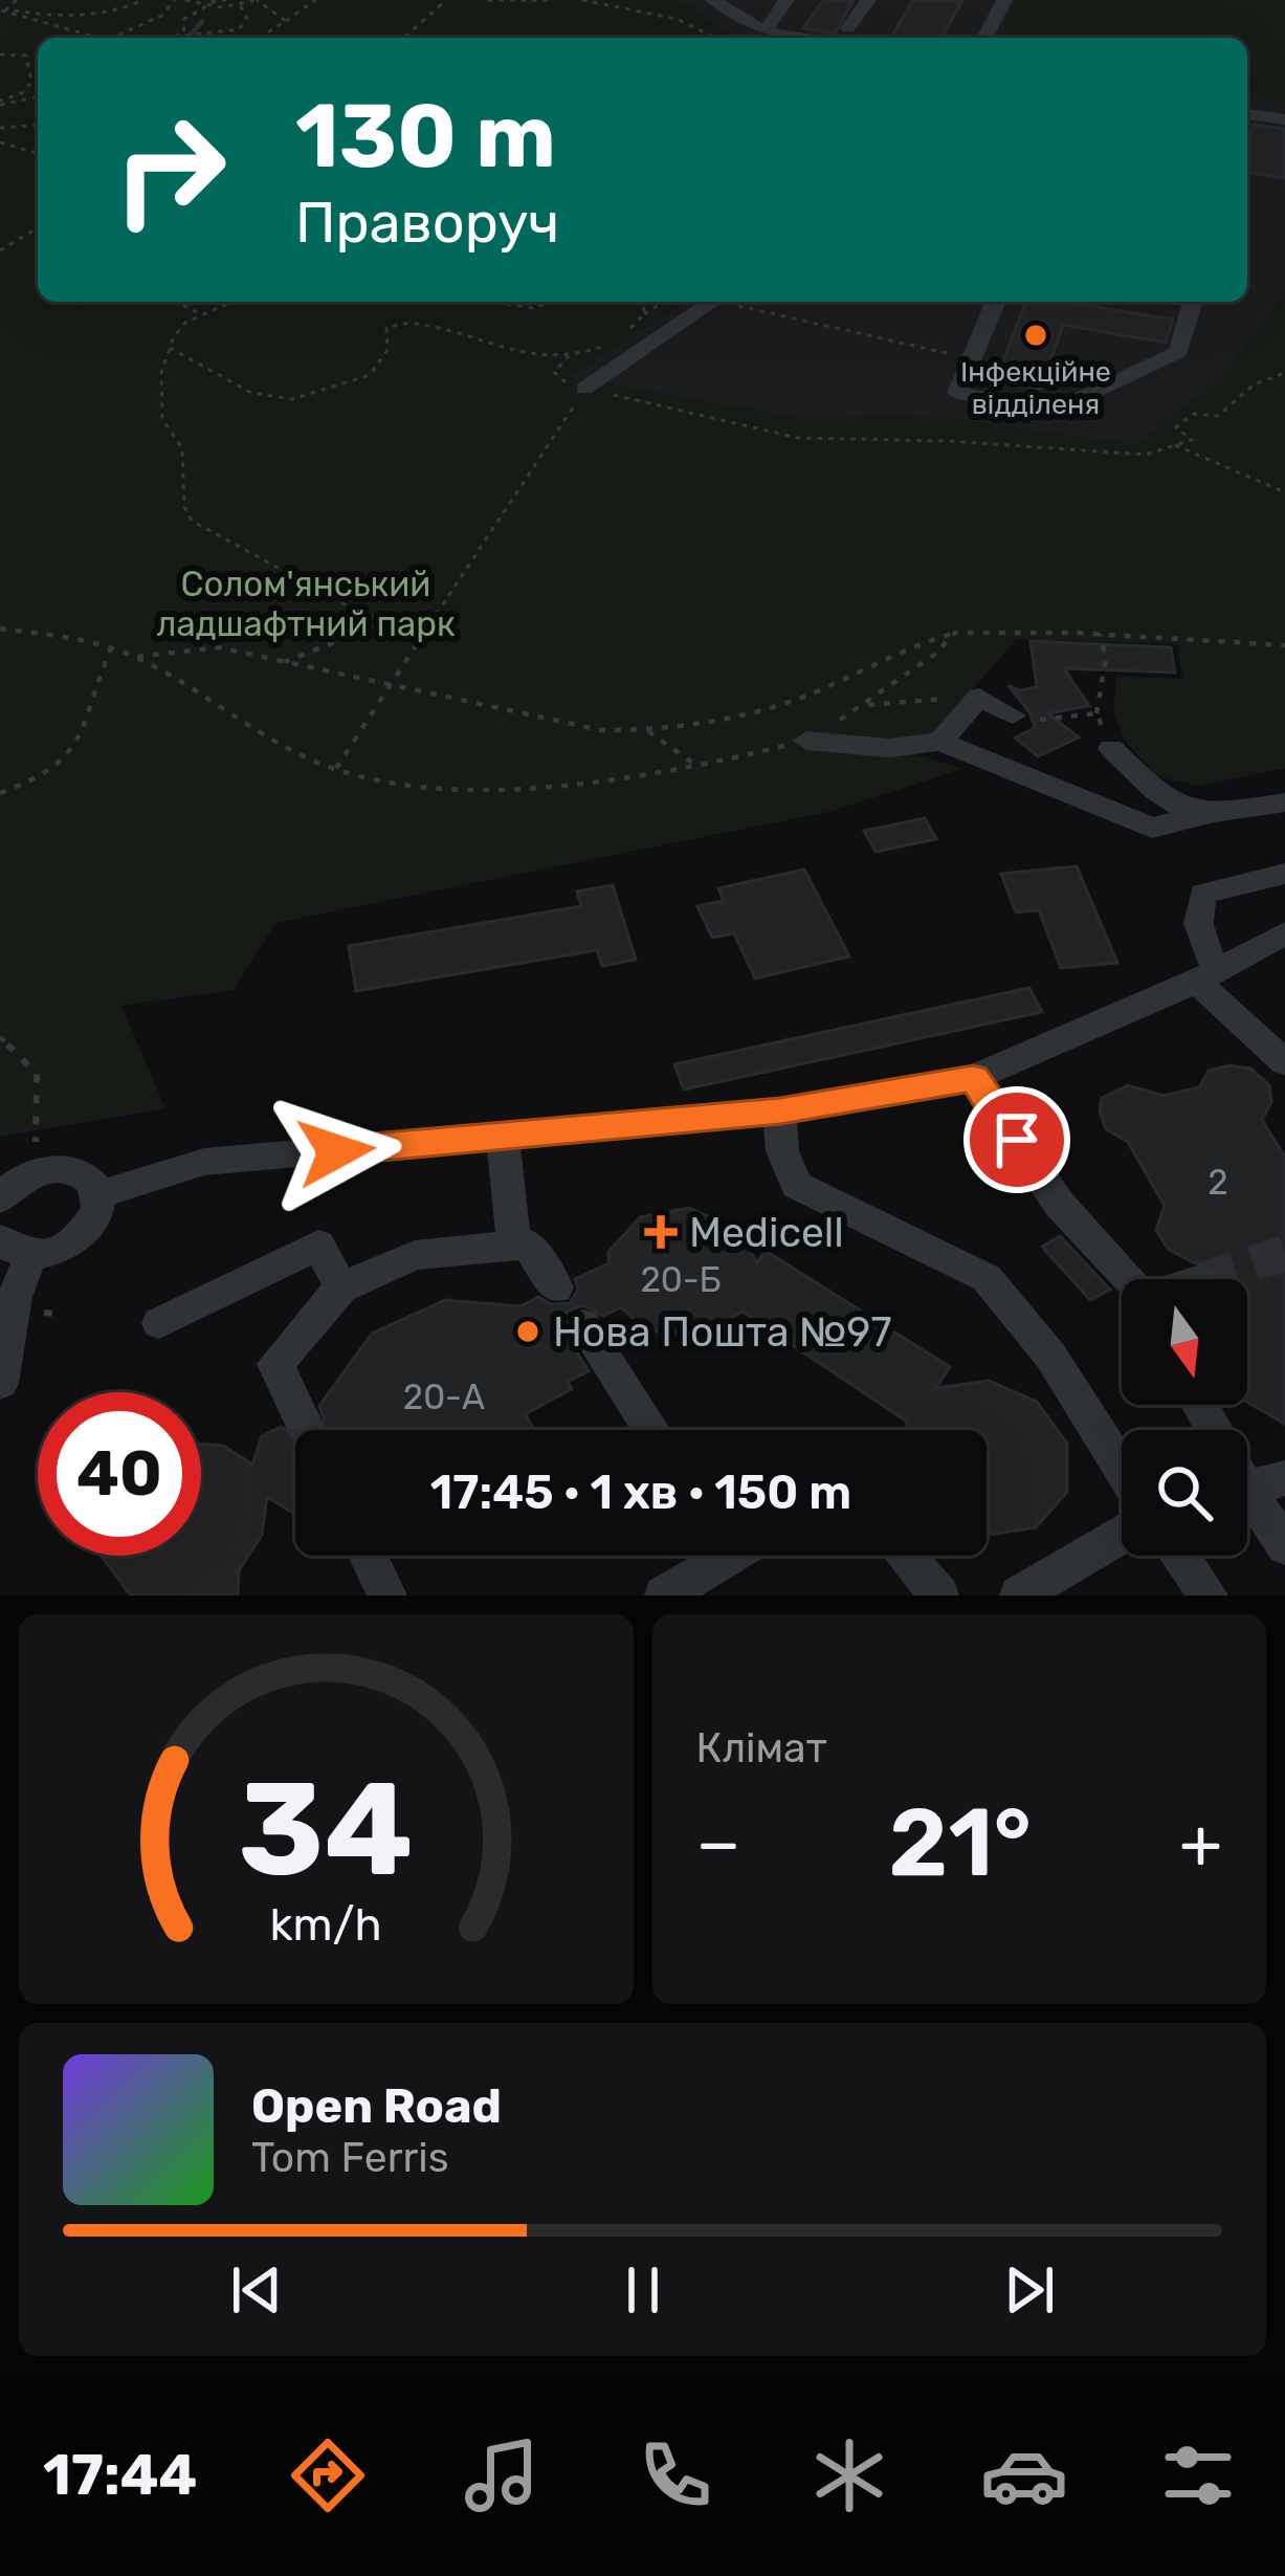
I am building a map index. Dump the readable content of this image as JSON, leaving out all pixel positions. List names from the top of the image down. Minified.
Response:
{"parks":["Солом'янський ладшафтний парк"],"places":{"other":["Інфекційне відділеня","Нова Пошта №97"],"health":["Medicell"]},"house_numbers":["2","20-Б","20-А"],"north":"bottom","page":{"turn":["130 m","Праворуч"],"limit":"40","trip":"17:45 · 1 хв · 150 m","tile":"Клімат","heat":["−","21°","+"],"song":["Open Road","Tom Ferris"],"tabs":"17:44","gauge":["34","km/h"]}}
